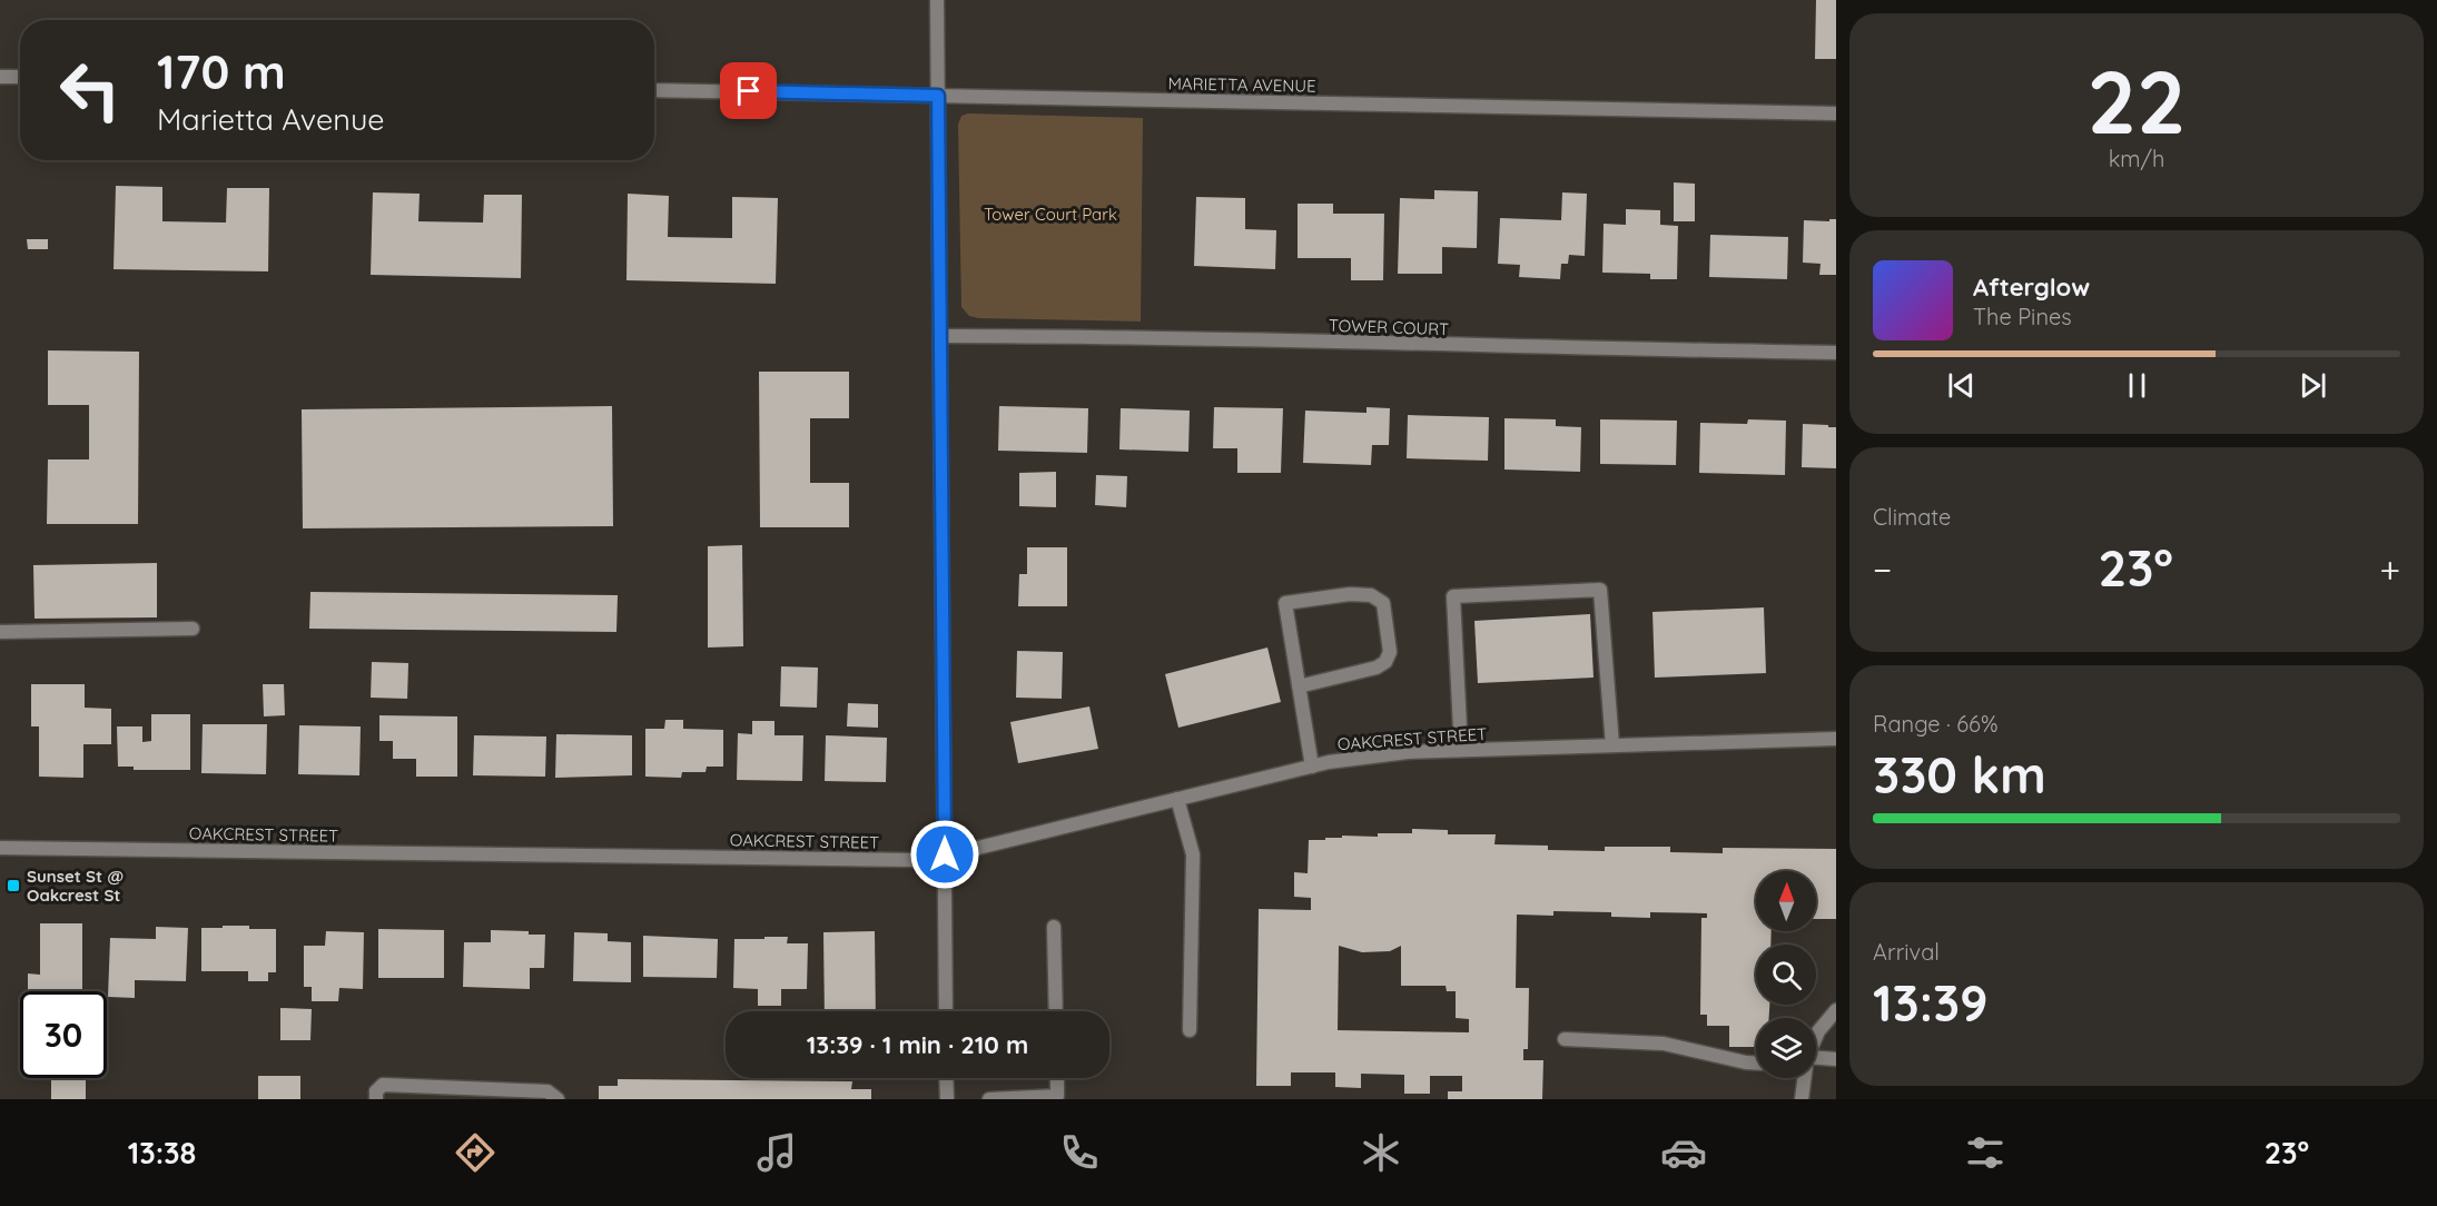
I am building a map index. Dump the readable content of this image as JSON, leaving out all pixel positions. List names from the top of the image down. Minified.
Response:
{"streets":{"street":["MARIETTA AVENUE","TOWER COURT","OAKCREST STREET"]},"parks":["Tower Court Park"],"places":{"transit":["Sunset St @ Oakcrest St"]},"north":"top","page":{"tile":[["22","km/h"],"Climate",["Range · 66%","330 km"],["Arrival","13:39"]],"turn":["170 m","Marietta Avenue"],"song":["Afterglow","The Pines"],"heat":["−","23°","+"],"limit":"30","trip":"13:39 · 1 min · 210 m","tabs":["13:38","23°"]}}
